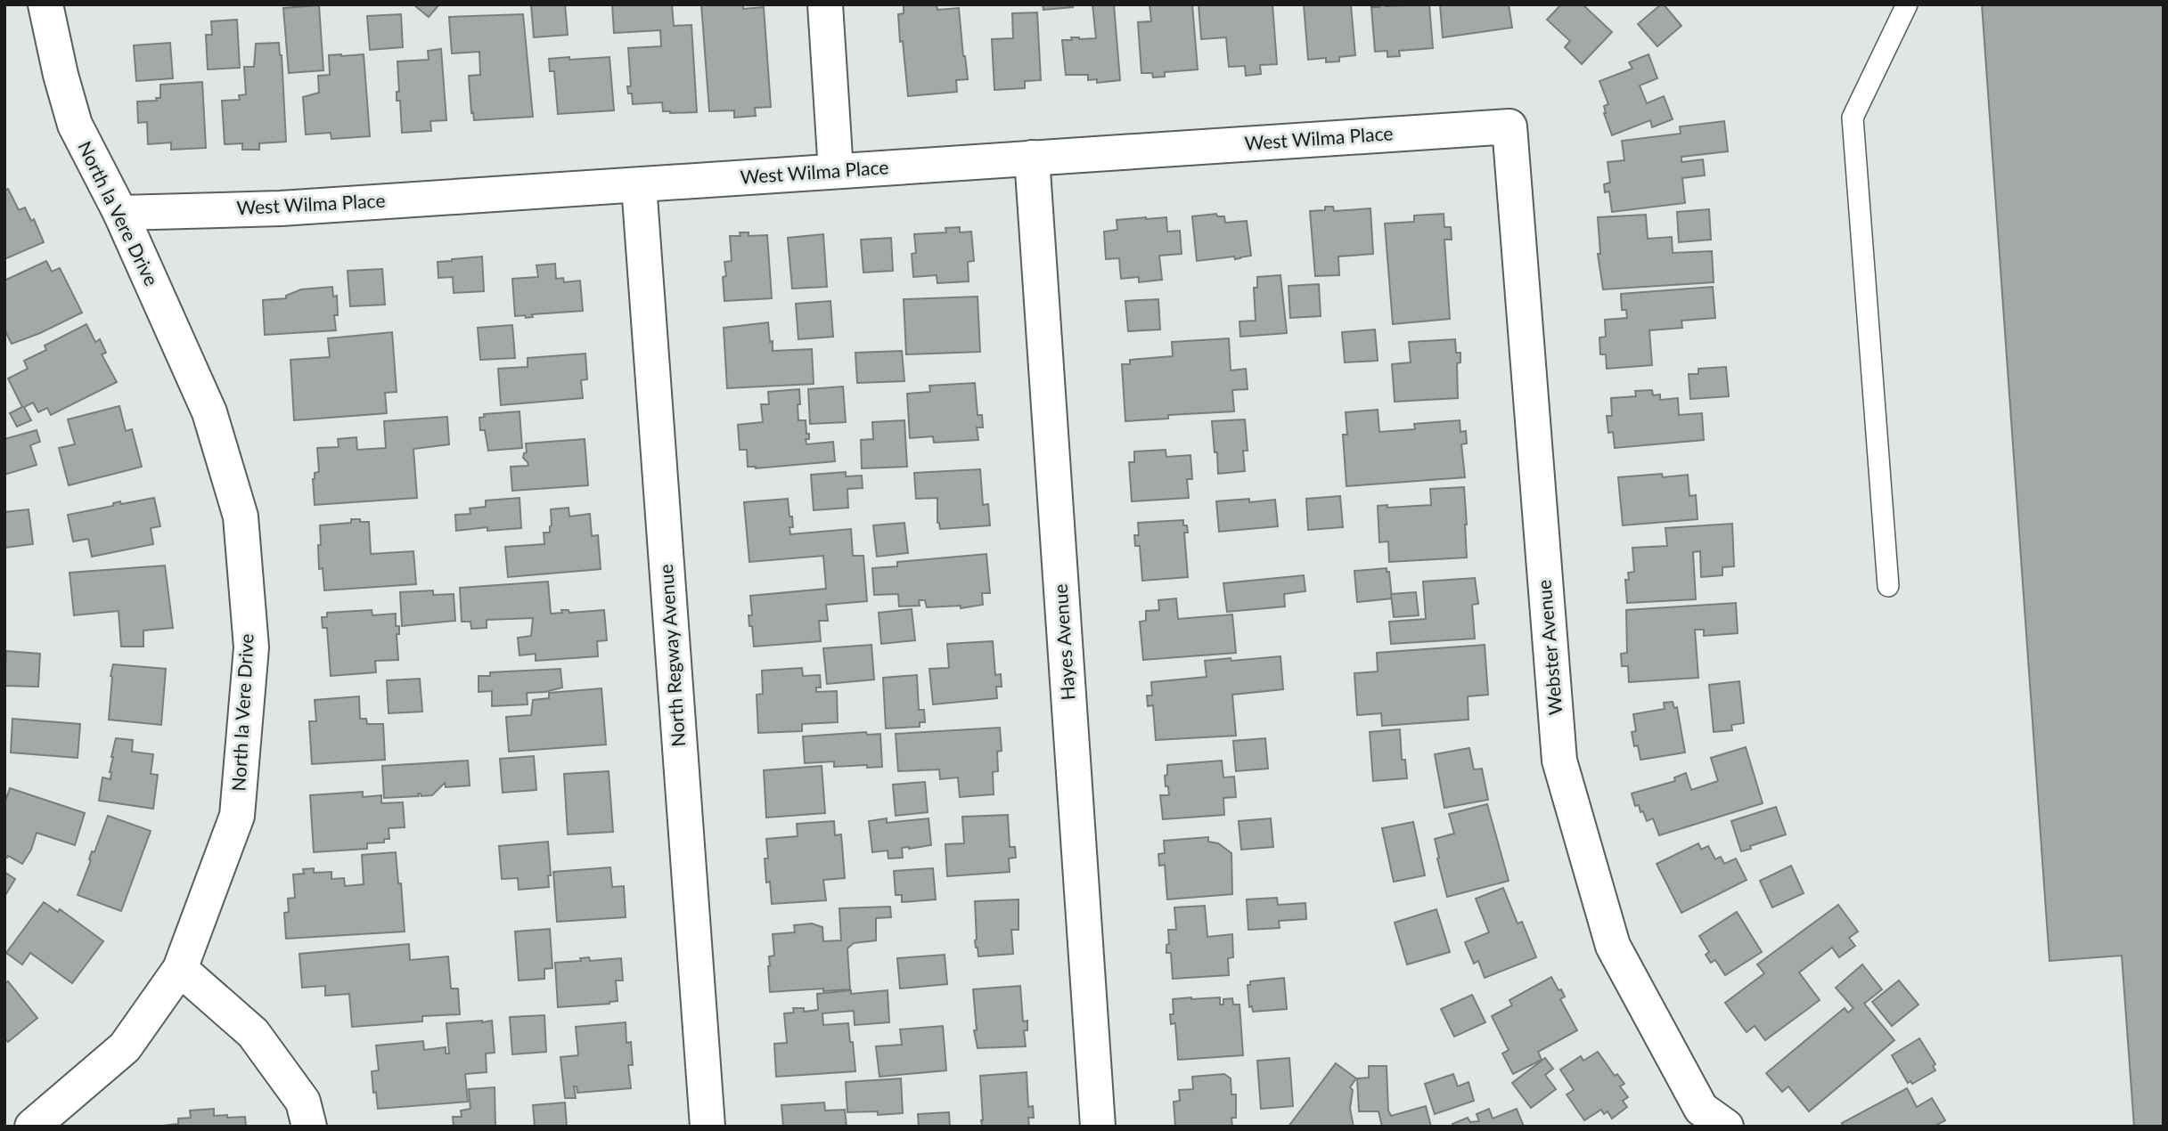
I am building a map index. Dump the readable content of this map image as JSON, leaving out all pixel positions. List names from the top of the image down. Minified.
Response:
{"streets":{"street":["West Wilma Place","North la Vere Drive","Hayes Avenue","Webster Avenue","North Regway Avenue"]},"crossings":[["West Wilma Place","North la Vere Drive"],["West Wilma Place","Hayes Avenue"],["West Wilma Place","Webster Avenue"],["West Wilma Place","North Regway Avenue"]]}
